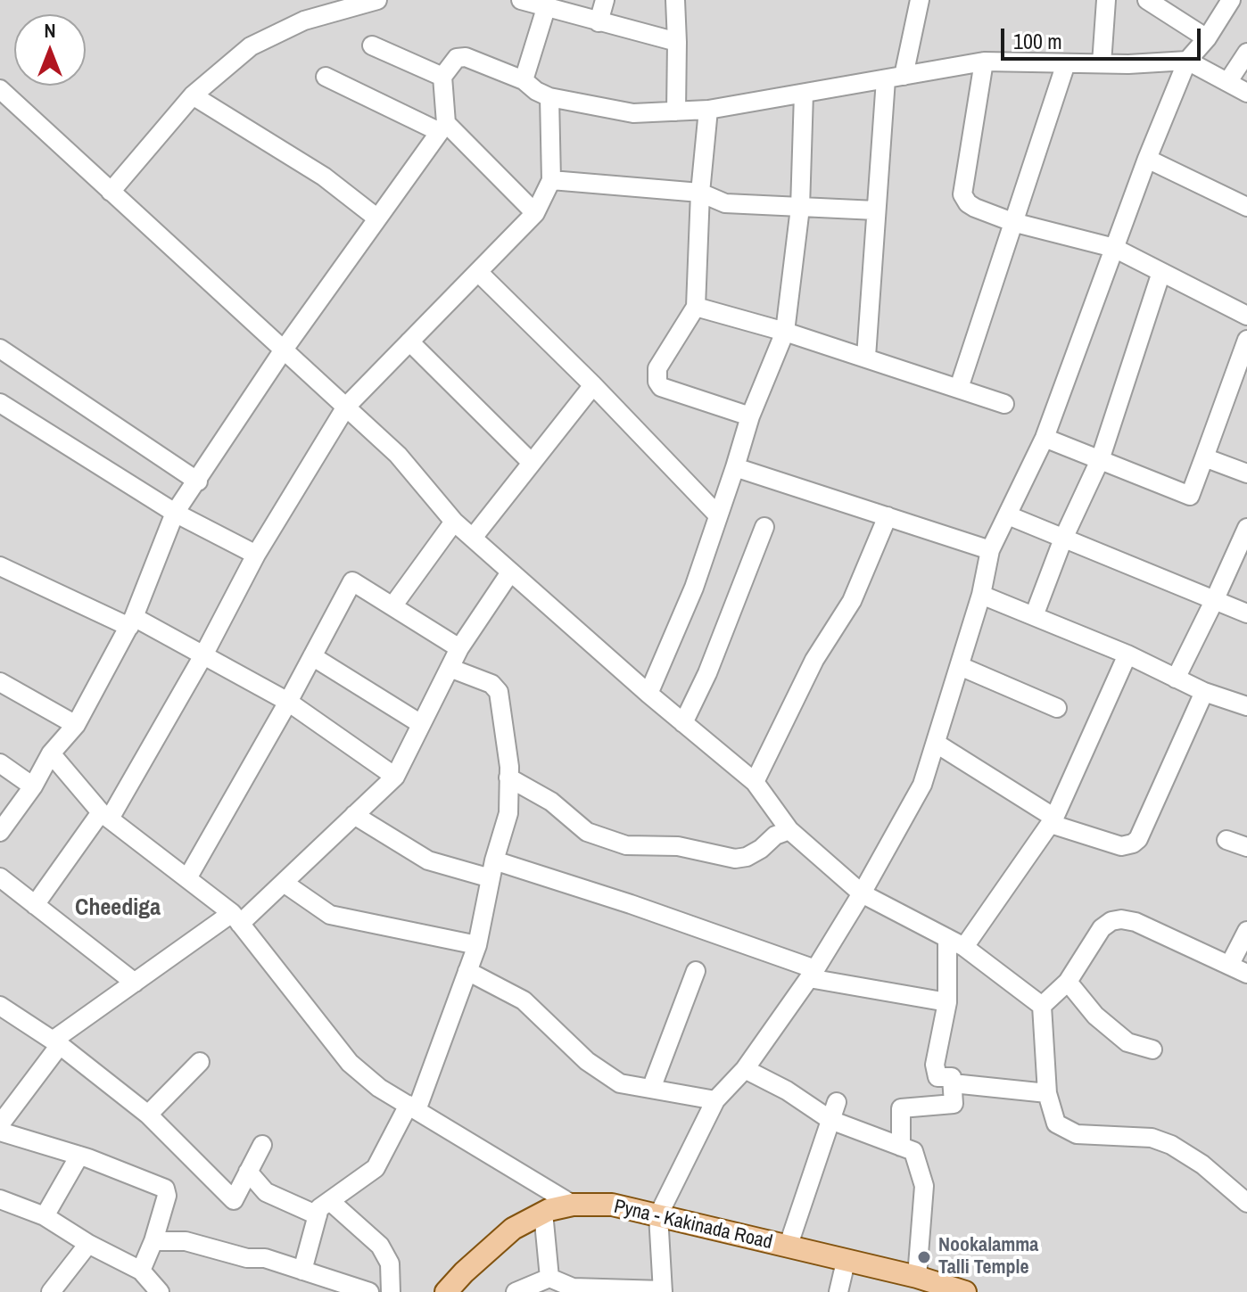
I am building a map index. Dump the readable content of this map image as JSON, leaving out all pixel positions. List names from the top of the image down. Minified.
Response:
{"streets":{"main road":["Pyna - Kakinada Road"]},"districts":["Cheediga"],"places":["Nookalamma Talli Temple"],"scale_bar":"100 m","north":"top"}
